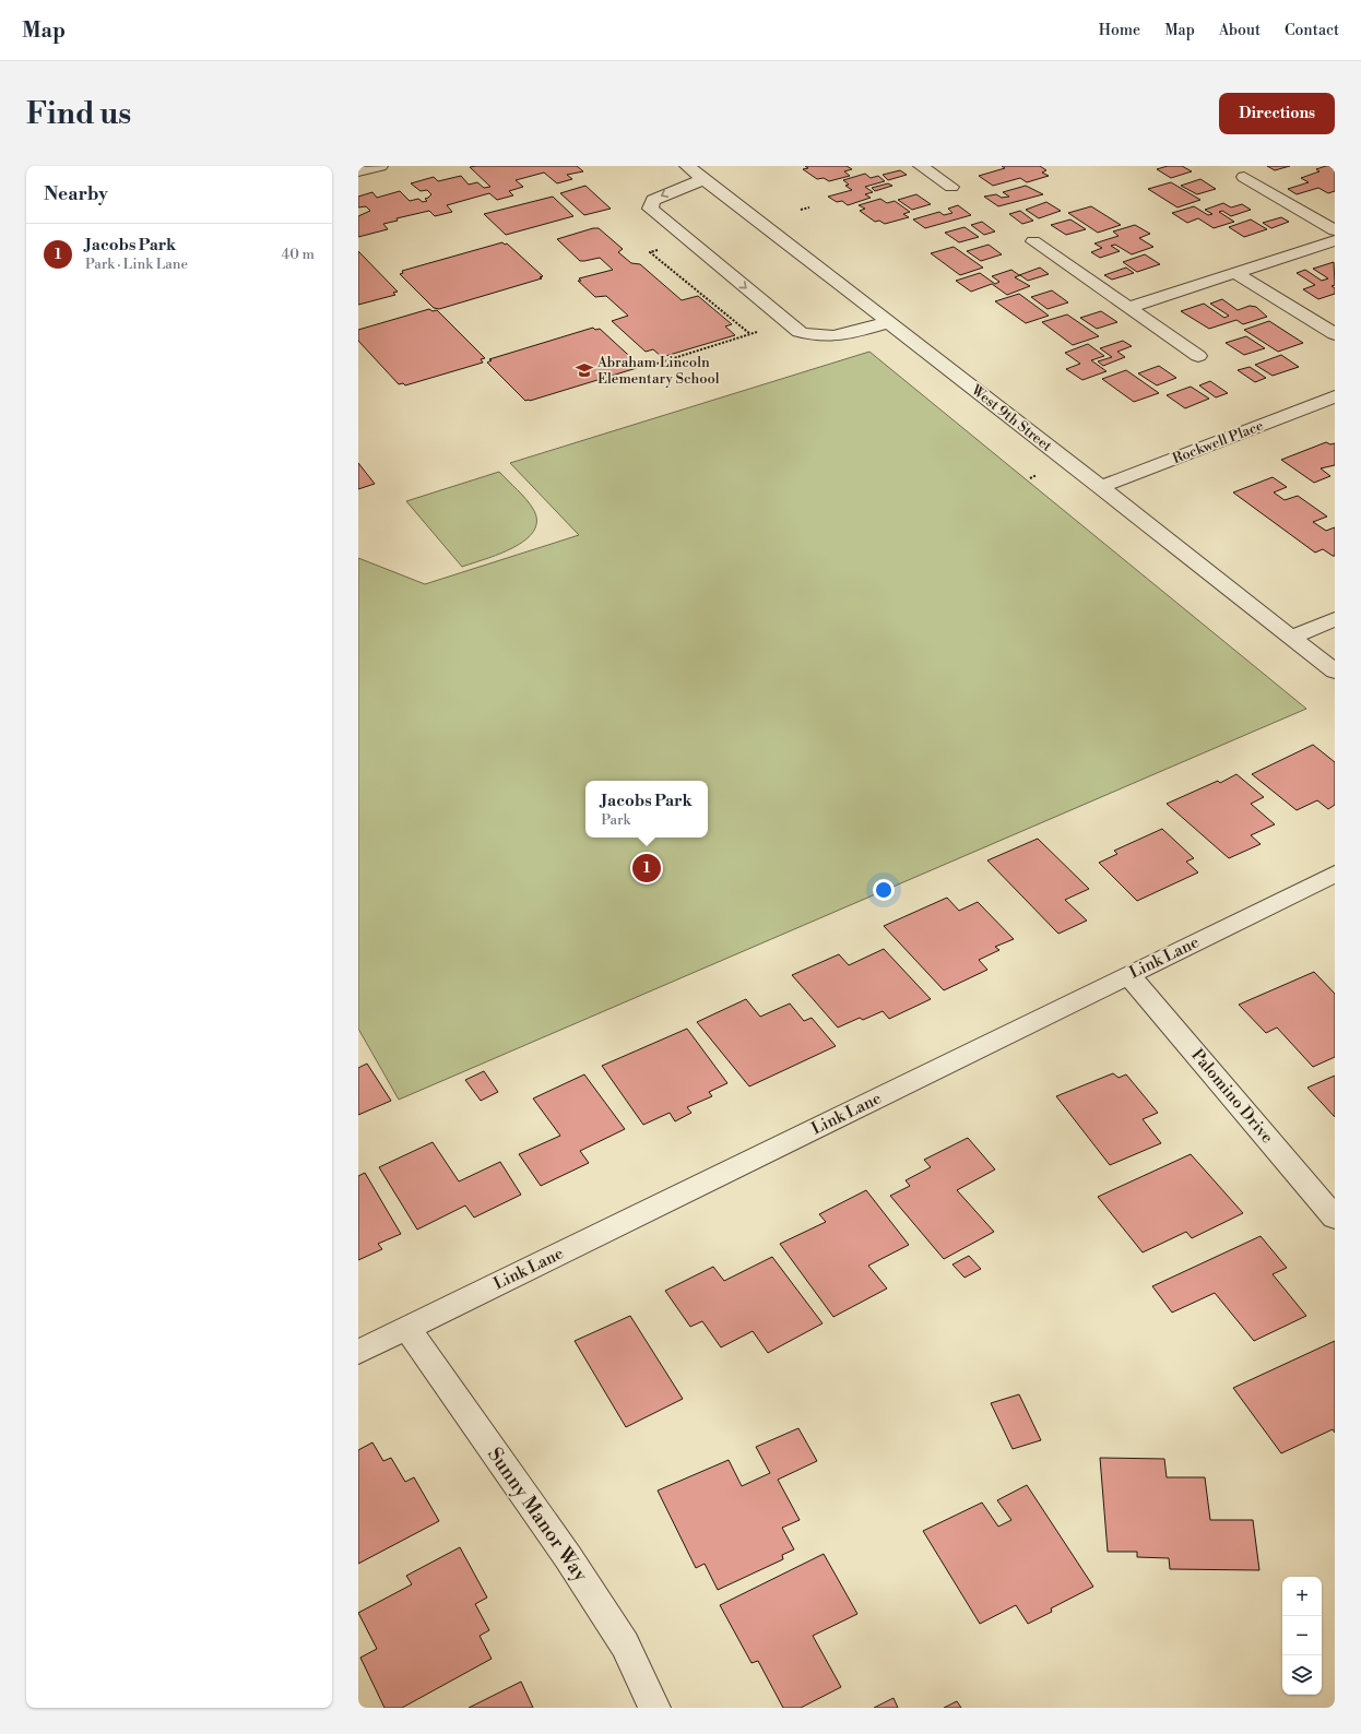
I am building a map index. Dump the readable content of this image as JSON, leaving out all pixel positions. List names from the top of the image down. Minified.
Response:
{"streets":{"street":["West 9th Street","Rockwell Place","Link Lane","Palomino Drive","Sunny Manor Way"]},"crossings":[["West 9th Street","Rockwell Place"],["Link Lane","Palomino Drive"],["Link Lane","Sunny Manor Way"]],"places":{"school or university":["Abraham Lincoln Elementary School"]},"page":{"header":"Map","nav":["Home","Map","About","Contact"],"buttons":"Directions","title":"Find us","heading":"Nearby","list":[{"mark":"1","name":"Jacobs Park","note":"Park · Link Lane","value":"40 m"}],"popup":["Jacobs Park","Park"],"pins":"1","map_buttons":["+","−"]}}
